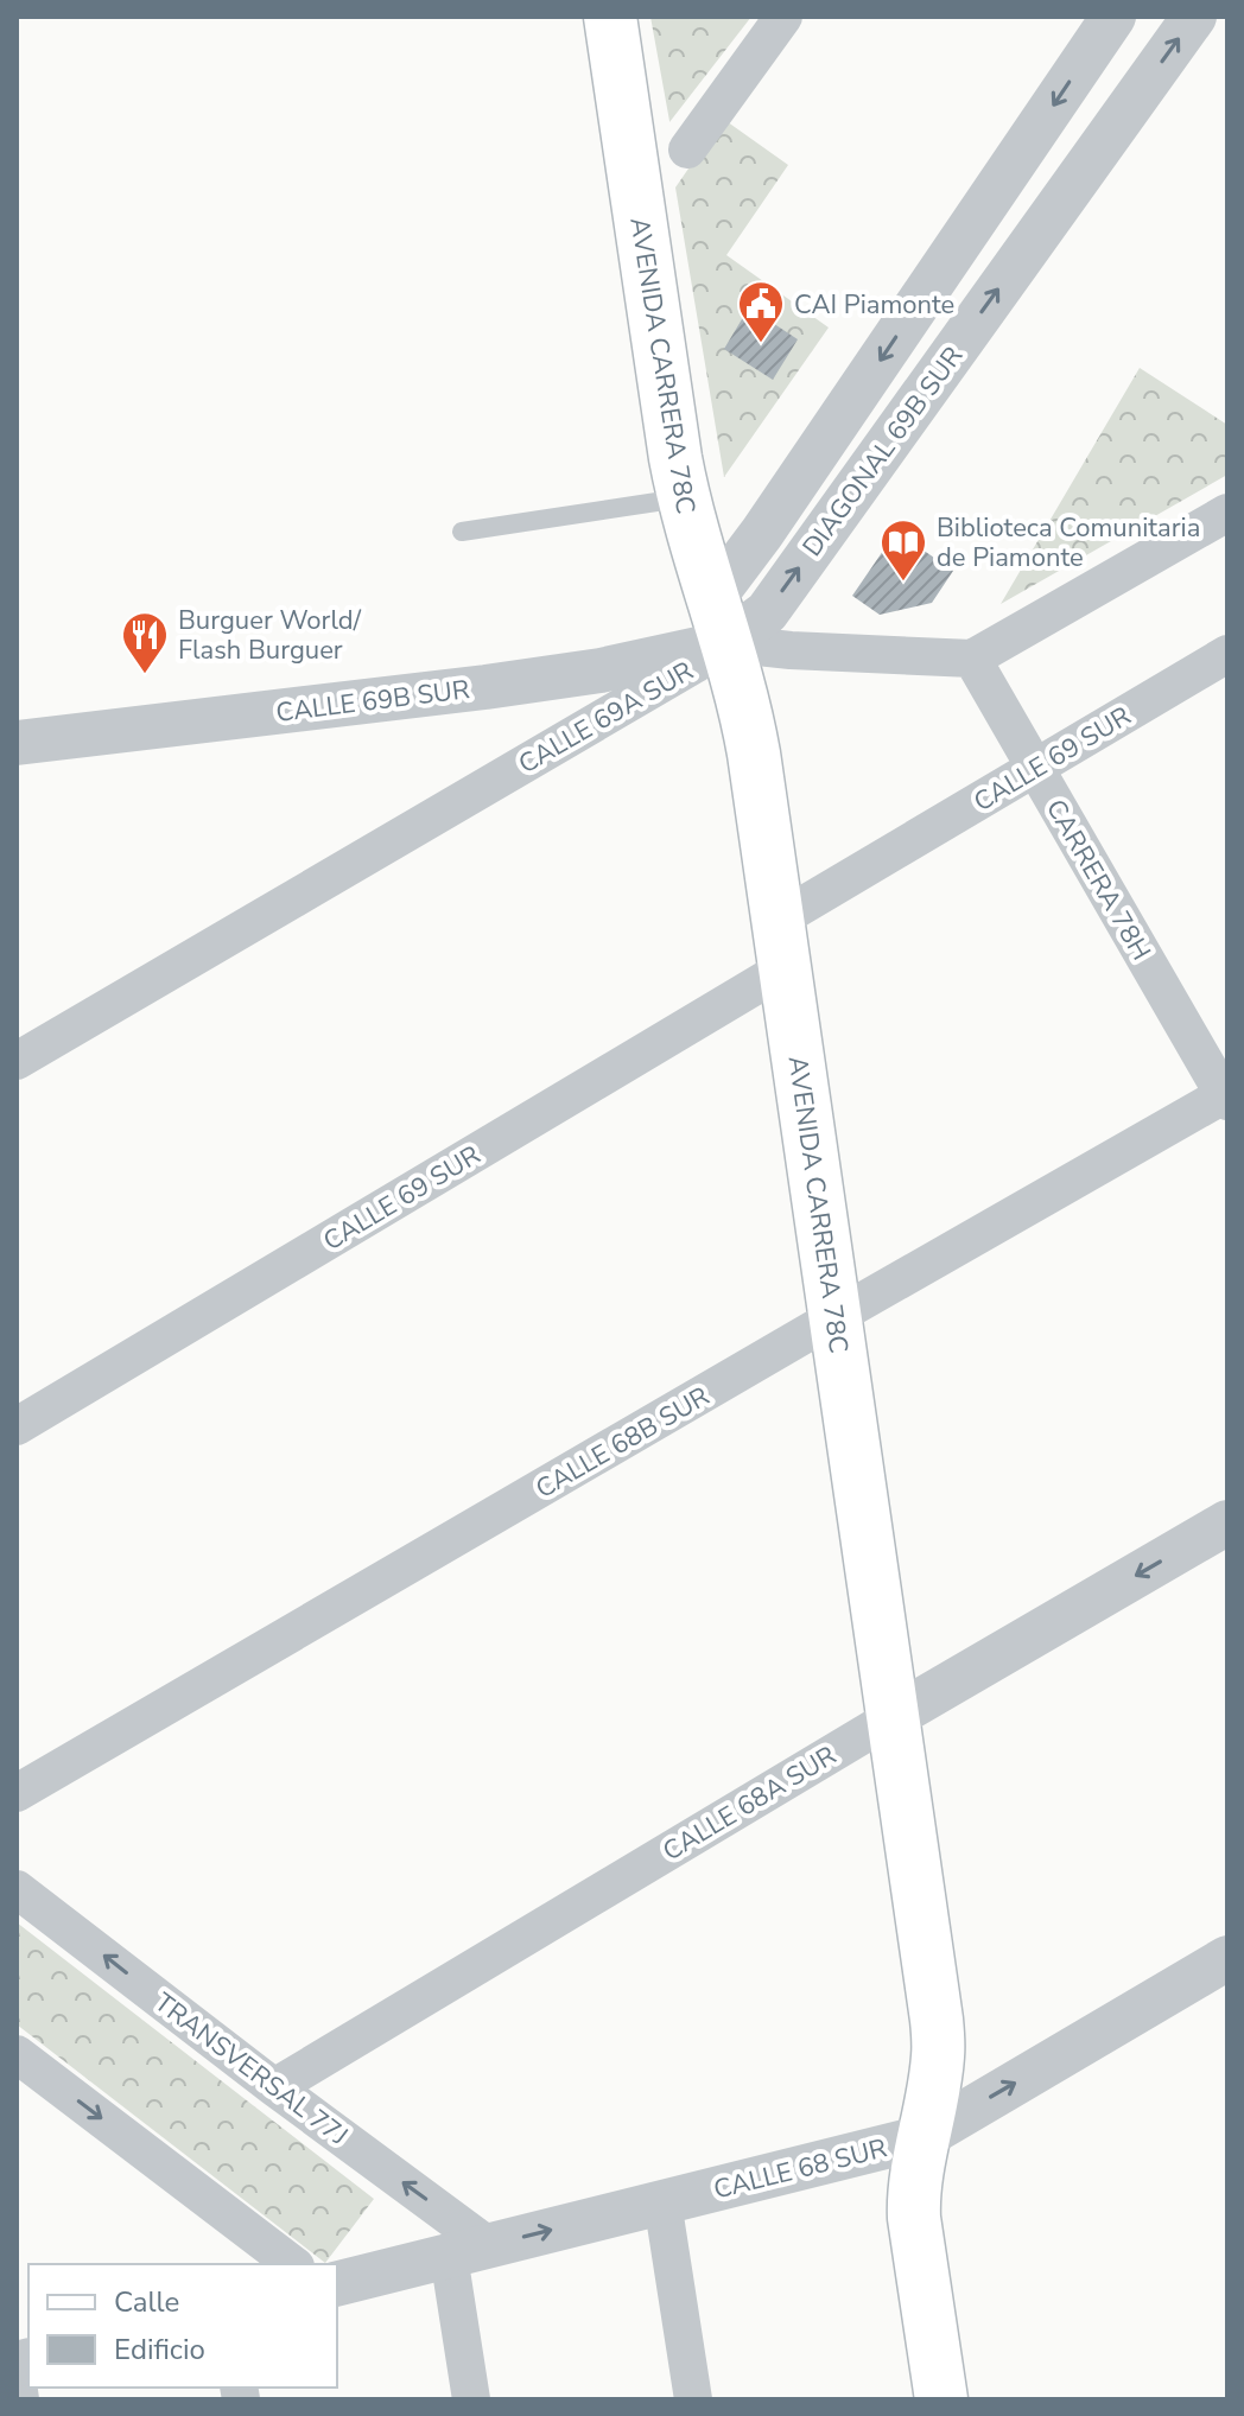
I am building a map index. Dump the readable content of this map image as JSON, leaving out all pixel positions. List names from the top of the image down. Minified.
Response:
{"streets":{"main road":["AVENIDA CARRERA 78C"],"street":["DIAGONAL 69B SUR","CALLE 69B SUR","CALLE 69A SUR","CALLE 69 SUR","CARRERA 78H","CALLE 68B SUR","CALLE 68A SUR","TRANSVERSAL 77J","CALLE 68 SUR"]},"crossings":[["AVENIDA CARRERA 78C","DIAGONAL 69B SUR"],["AVENIDA CARRERA 78C","CALLE 69B SUR"],["AVENIDA CARRERA 78C","CALLE 69A SUR"],["AVENIDA CARRERA 78C","CALLE 69 SUR"],["AVENIDA CARRERA 78C","CALLE 68B SUR"],["AVENIDA CARRERA 78C","CALLE 68A SUR"],["AVENIDA CARRERA 78C","CALLE 68 SUR"],["DIAGONAL 69B SUR","CALLE 69B SUR"],["DIAGONAL 69B SUR","CALLE 69A SUR"],["CALLE 69B SUR","CALLE 69A SUR"],["CALLE 69 SUR","CARRERA 78H"],["CARRERA 78H","CALLE 68B SUR"],["CALLE 68A SUR","TRANSVERSAL 77J"],["TRANSVERSAL 77J","CALLE 68 SUR"]],"one_way":["CALLE 68 SUR"],"places":{"public building":["CAI Piamonte"],"library":["Biblioteca Comunitaria de Piamonte"],"restaurant":["Burguer World/ Flash Burguer"]},"legend":["Calle","Edificio"]}
